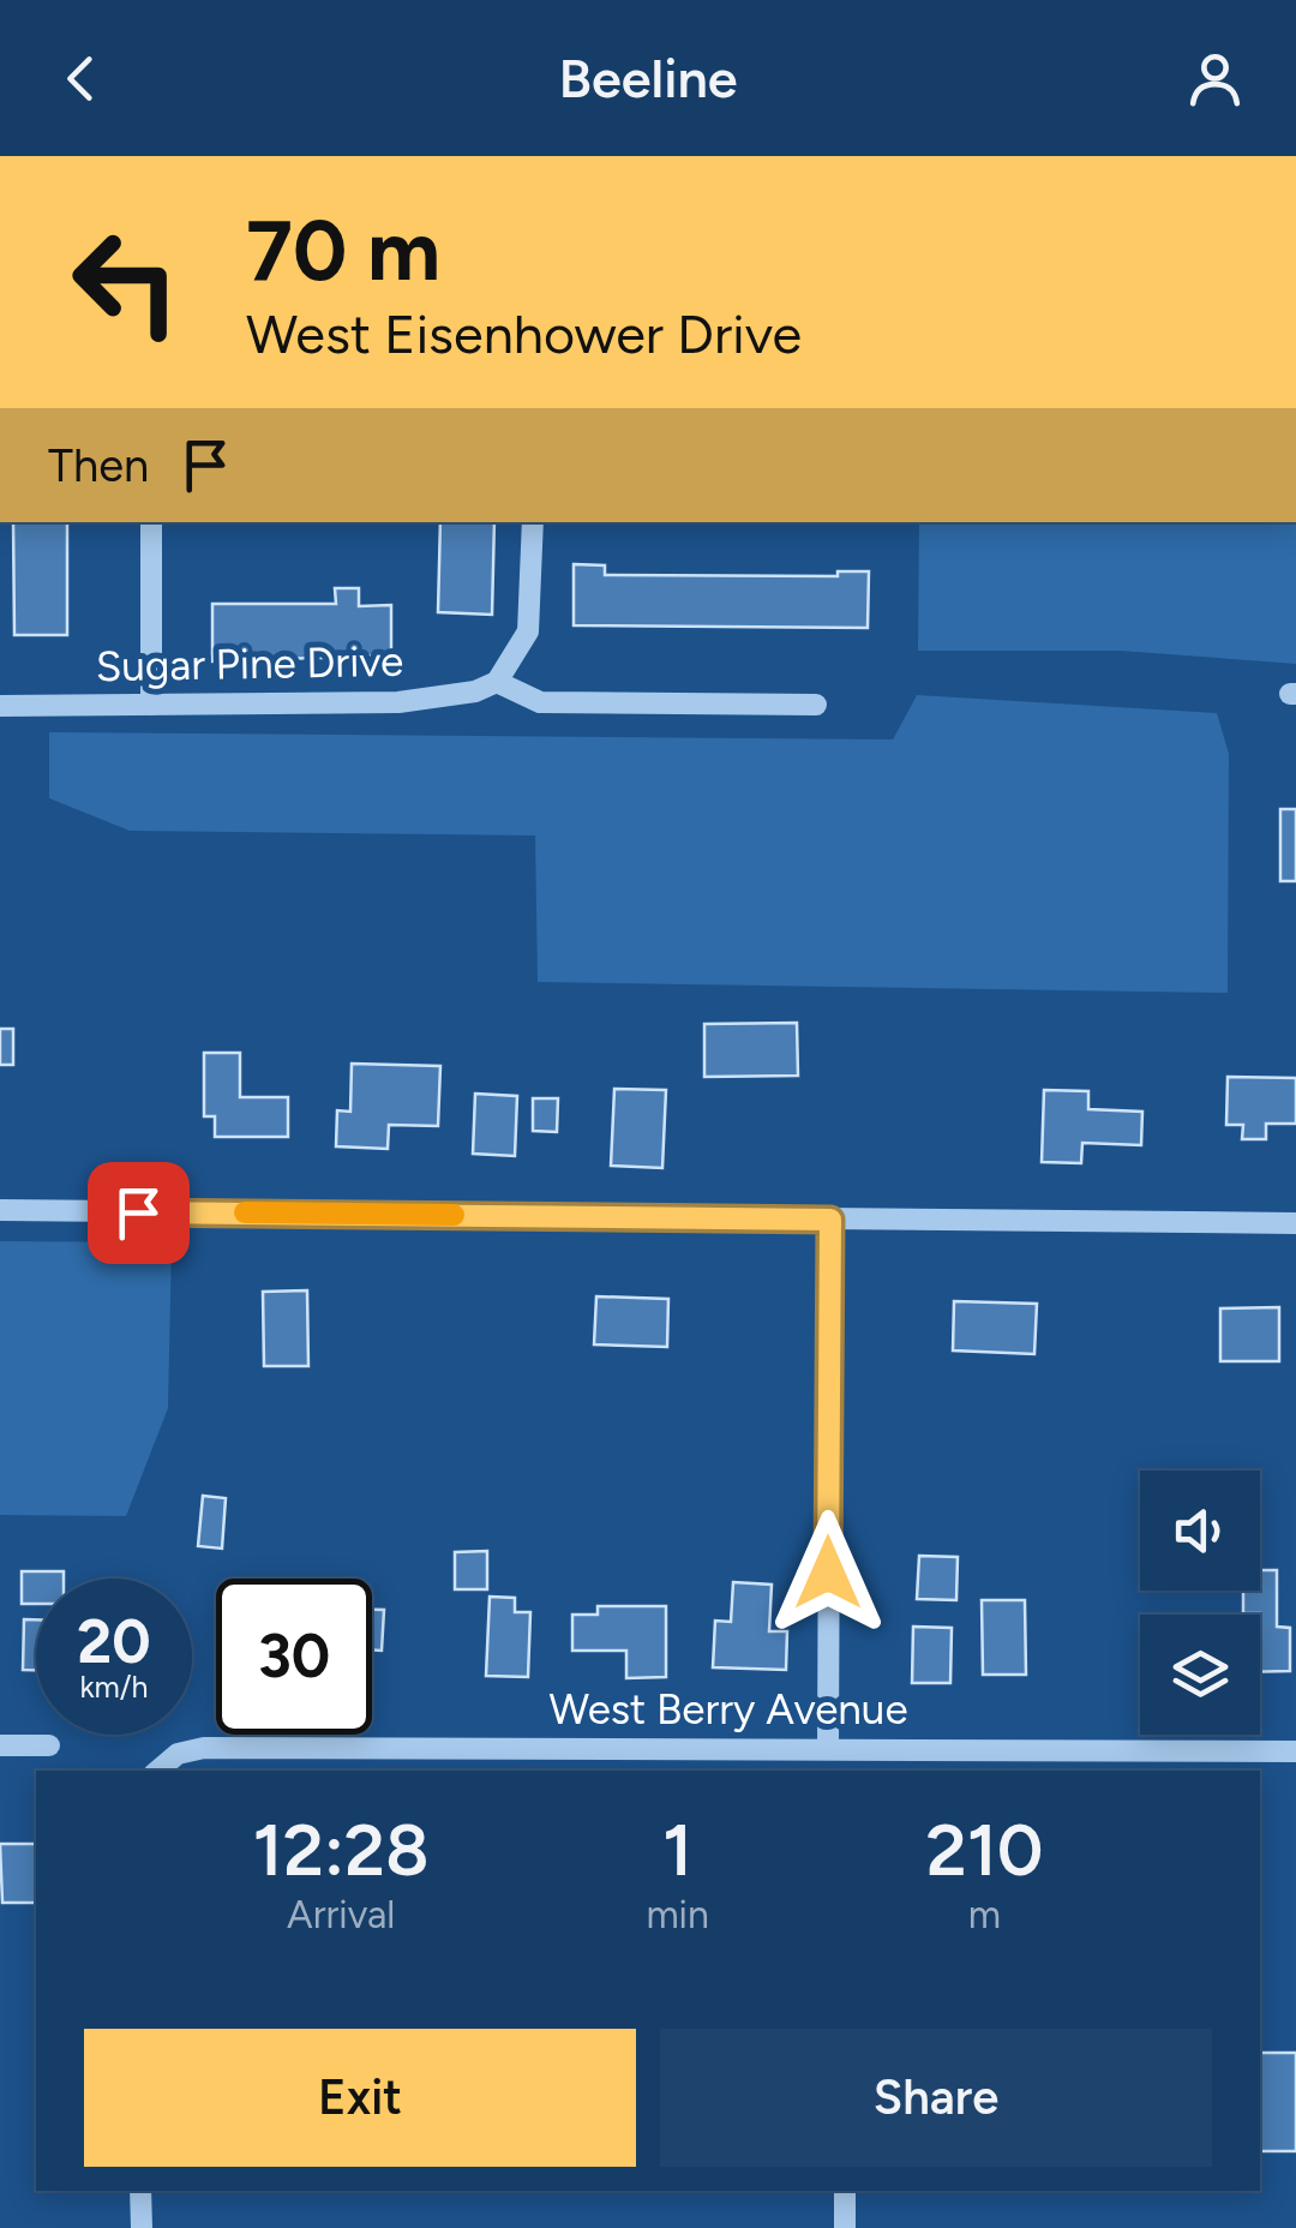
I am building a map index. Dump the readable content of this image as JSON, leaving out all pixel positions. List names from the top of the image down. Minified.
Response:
{"streets":{"street":["Sugar Pine Drive","West Berry Avenue"]},"page":{"header":"Beeline","turn":["70 m","West Eisenhower Drive"],"then":"Then","speed":"20 km/h","limit":"30","eta":["12:28","Arrival","1","min","210","m"],"buttons":["Exit","Share"]}}
